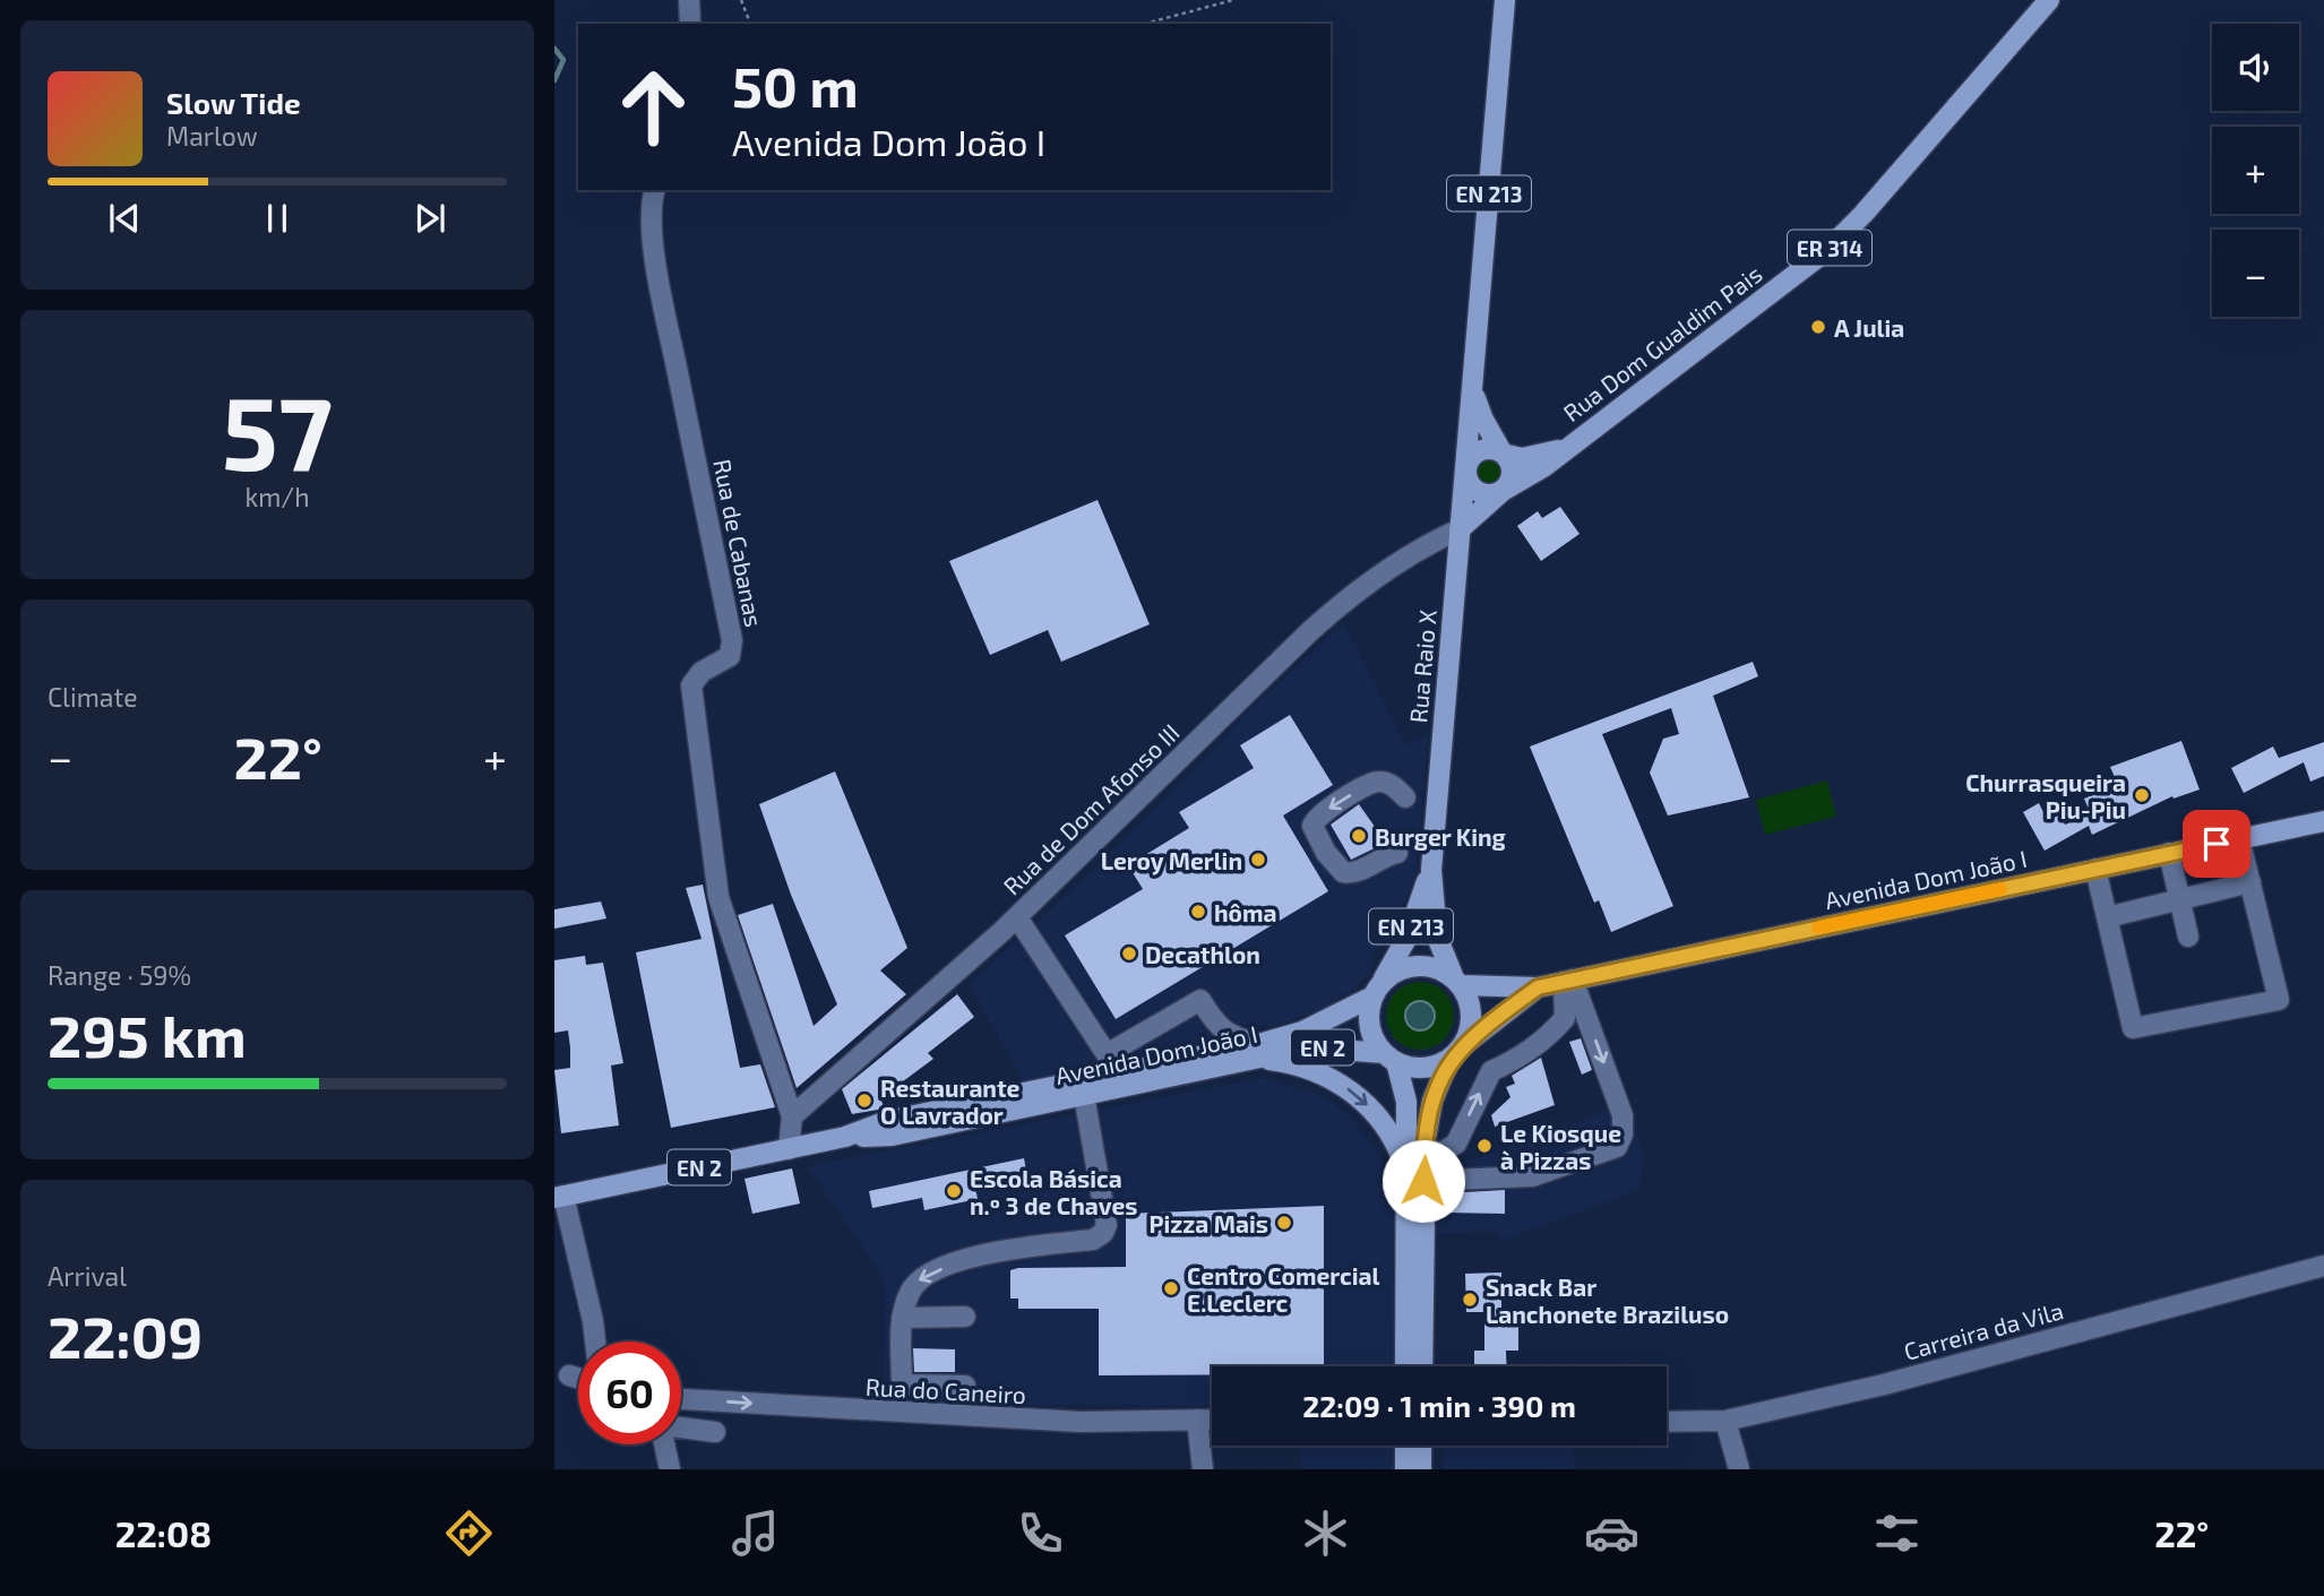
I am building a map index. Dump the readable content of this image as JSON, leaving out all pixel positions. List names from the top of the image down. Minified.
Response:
{"streets":{"main road":["EN 213","ER 314","Rua Dom Gualdim Pais","Rua Raio X","Avenida Dom João I","EN 2"],"street":["Rua de Cabanas","Rua de Dom Afonso III","Carreira da Vila","Rua do Caneiro"]},"crossings":[["EN 213","Rua Dom Gualdim Pais"],["EN 213","Rua Raio X"],["Rua Dom Gualdim Pais","Rua Raio X"],["Rua Dom Gualdim Pais","Rua de Dom Afonso III"],["Rua de Cabanas","Rua de Dom Afonso III"],["Rua Raio X","Rua de Dom Afonso III"],["Rua Raio X","Avenida Dom João I"],["Rua Raio X","EN 2"],["Avenida Dom João I","EN 2"]],"one_way":["Rua do Caneiro"],"places":["A Julia","Churrasqueira Piu-Piu","Burger King","Leroy Merlin","hôma","Decathlon","Restaurante O Lavrador","Le Kiosque à Pizzas","Escola Básica n.º 3 de Chaves","Pizza Mais","Centro Comercial E.Leclerc","Snack Bar Lanchonete Braziluso"],"page":{"map_buttons":["+","−"],"turn":["50 m","Avenida Dom João I"],"song":["Slow Tide","Marlow"],"tile":[["57","km/h"],"Climate",["Range · 59%","295 km"],["Arrival","22:09"]],"heat":["−","22°","+"],"limit":"60","trip":"22:09 · 1 min · 390 m","tabs":["22:08","22°"]}}
